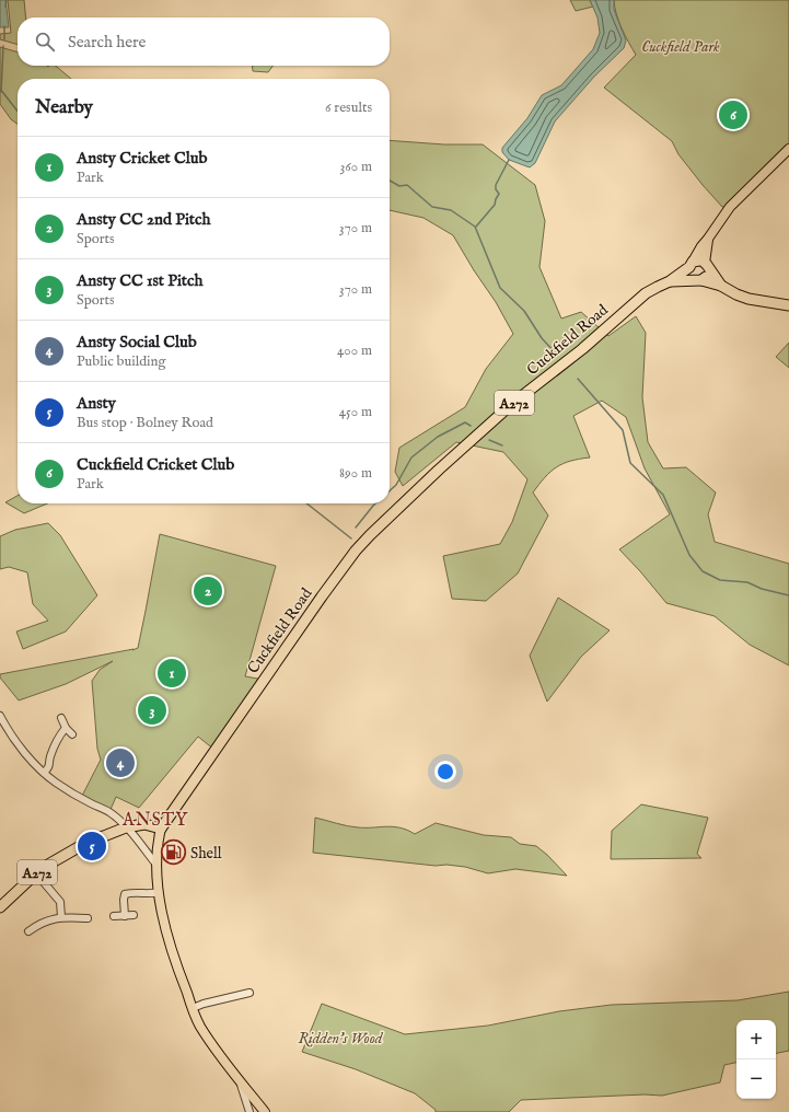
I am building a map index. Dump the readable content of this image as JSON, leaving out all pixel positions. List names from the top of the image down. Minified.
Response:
{"streets":{"highway":["Cuckfield Road","A272"]},"crossings":[["Cuckfield Road","A272"]],"districts":["ANSTY"],"parks":["Cuckfield Park","Ridden's Wood"],"places":{"fuel station":["Shell"]},"page":{"search":"Search here","heading":["Nearby","6 results"],"pins":["6","2","1","3","4","5"],"list":[{"mark":"1","name":"Ansty Cricket Club","note":"Park","value":"360 m"},{"mark":"2","name":"Ansty CC 2nd Pitch","note":"Sports","value":"370 m"},{"mark":"3","name":"Ansty CC 1st Pitch","note":"Sports","value":"370 m"},{"mark":"4","name":"Ansty Social Club","note":"Public building","value":"400 m"},{"mark":"5","name":"Ansty","note":"Bus stop · Bolney Road","value":"450 m"},{"mark":"6","name":"Cuckfield Cricket Club","note":"Park","value":"890 m"}],"map_buttons":["+","−"]}}
